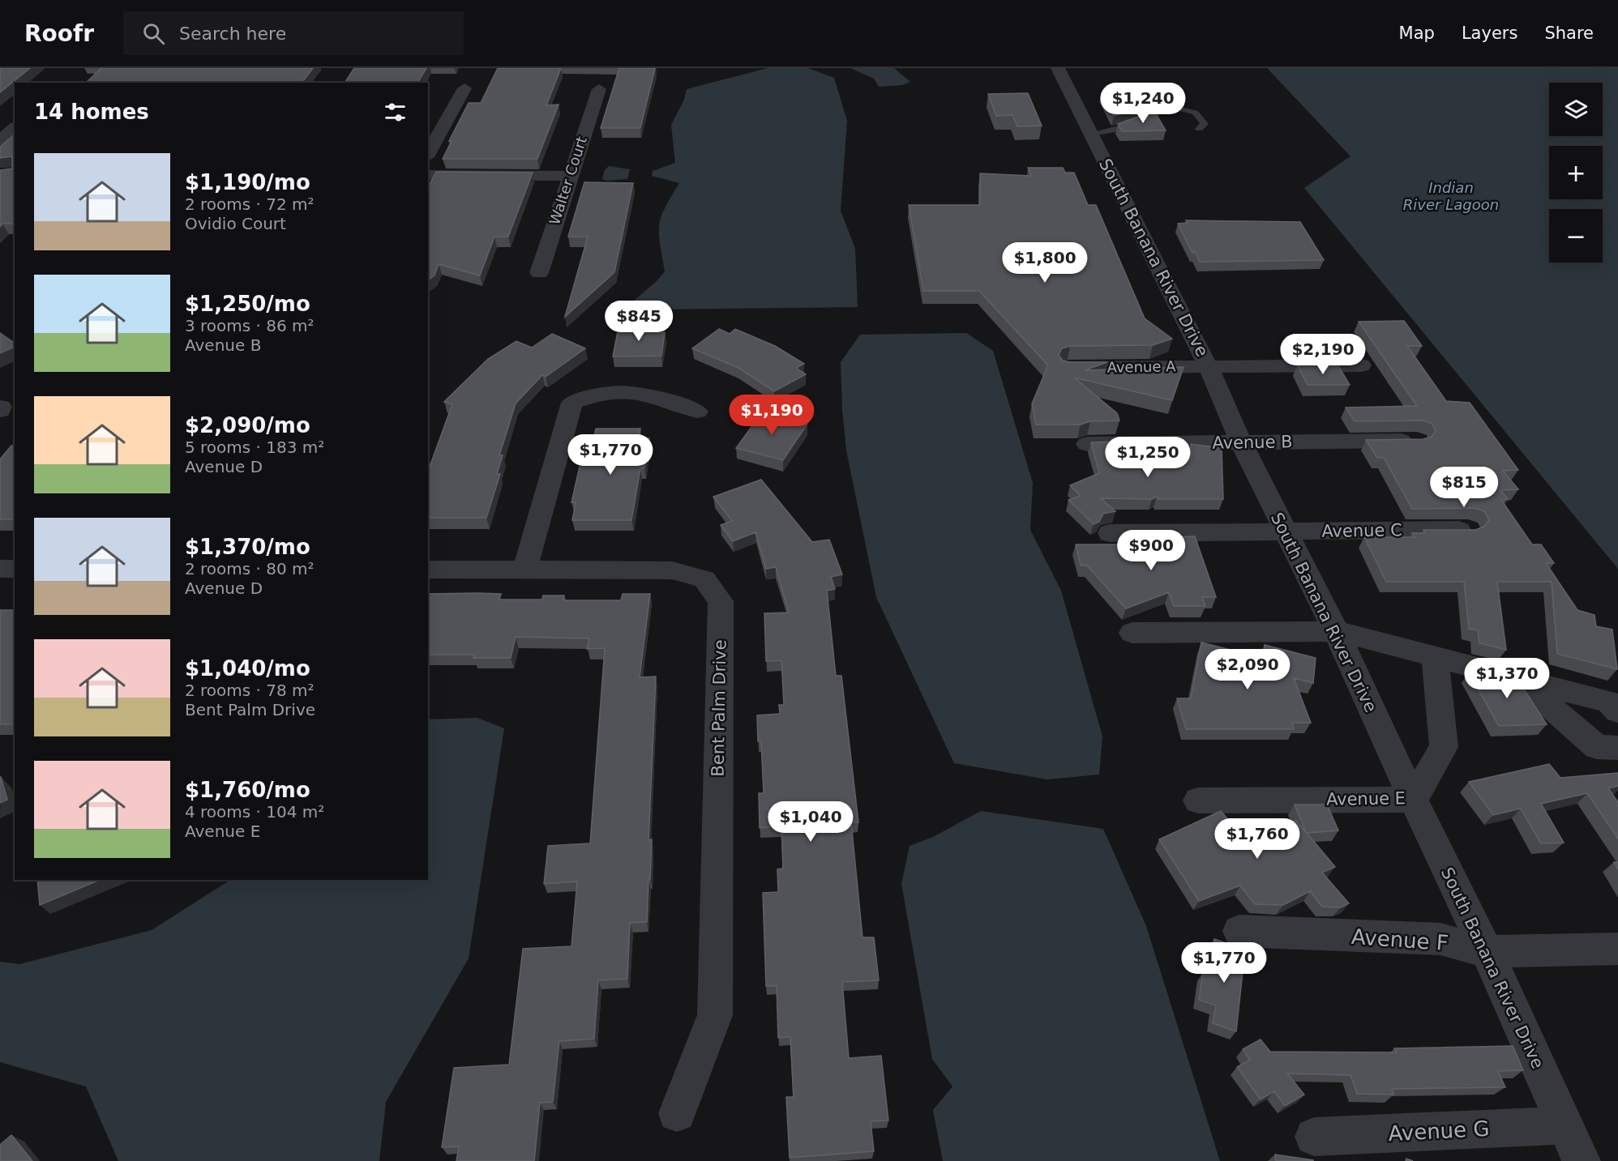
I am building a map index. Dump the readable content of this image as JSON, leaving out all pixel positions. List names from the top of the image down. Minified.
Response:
{"streets":{"street":["Walter Court","South Banana River Drive","Avenue A","Avenue B","Avenue C","Bent Palm Drive","Avenue E","Avenue F","Avenue G"]},"crossings":[["South Banana River Drive","Avenue A"],["South Banana River Drive","Avenue B"],["South Banana River Drive","Avenue C"],["South Banana River Drive","Avenue E"],["South Banana River Drive","Avenue F"],["South Banana River Drive","Avenue G"]],"water":["Indian River Lagoon"],"page":{"header":"Roofr","search":"Search here","nav":["Map","Layers","Share"],"map_buttons":["+","−"],"price":["$1,240","$1,800","$845","$2,190","$1,190","$1,770","$1,250","$815","$900","$2,090","$1,370","$1,040","$1,760","$1,770"],"heading":"14 homes","list":[{"name":"$1,190/mo","note":"2 rooms · 72 m² · Ovidio Court"},{"name":"$1,250/mo","note":"3 rooms · 86 m² · Avenue B"},{"name":"$2,090/mo","note":"5 rooms · 183 m² · Avenue D"},{"name":"$1,370/mo","note":"2 rooms · 80 m² · Avenue D"},{"name":"$1,040/mo","note":"2 rooms · 78 m² · Bent Palm Drive"},{"name":"$1,760/mo","note":"4 rooms · 104 m² · Avenue E"}]}}
